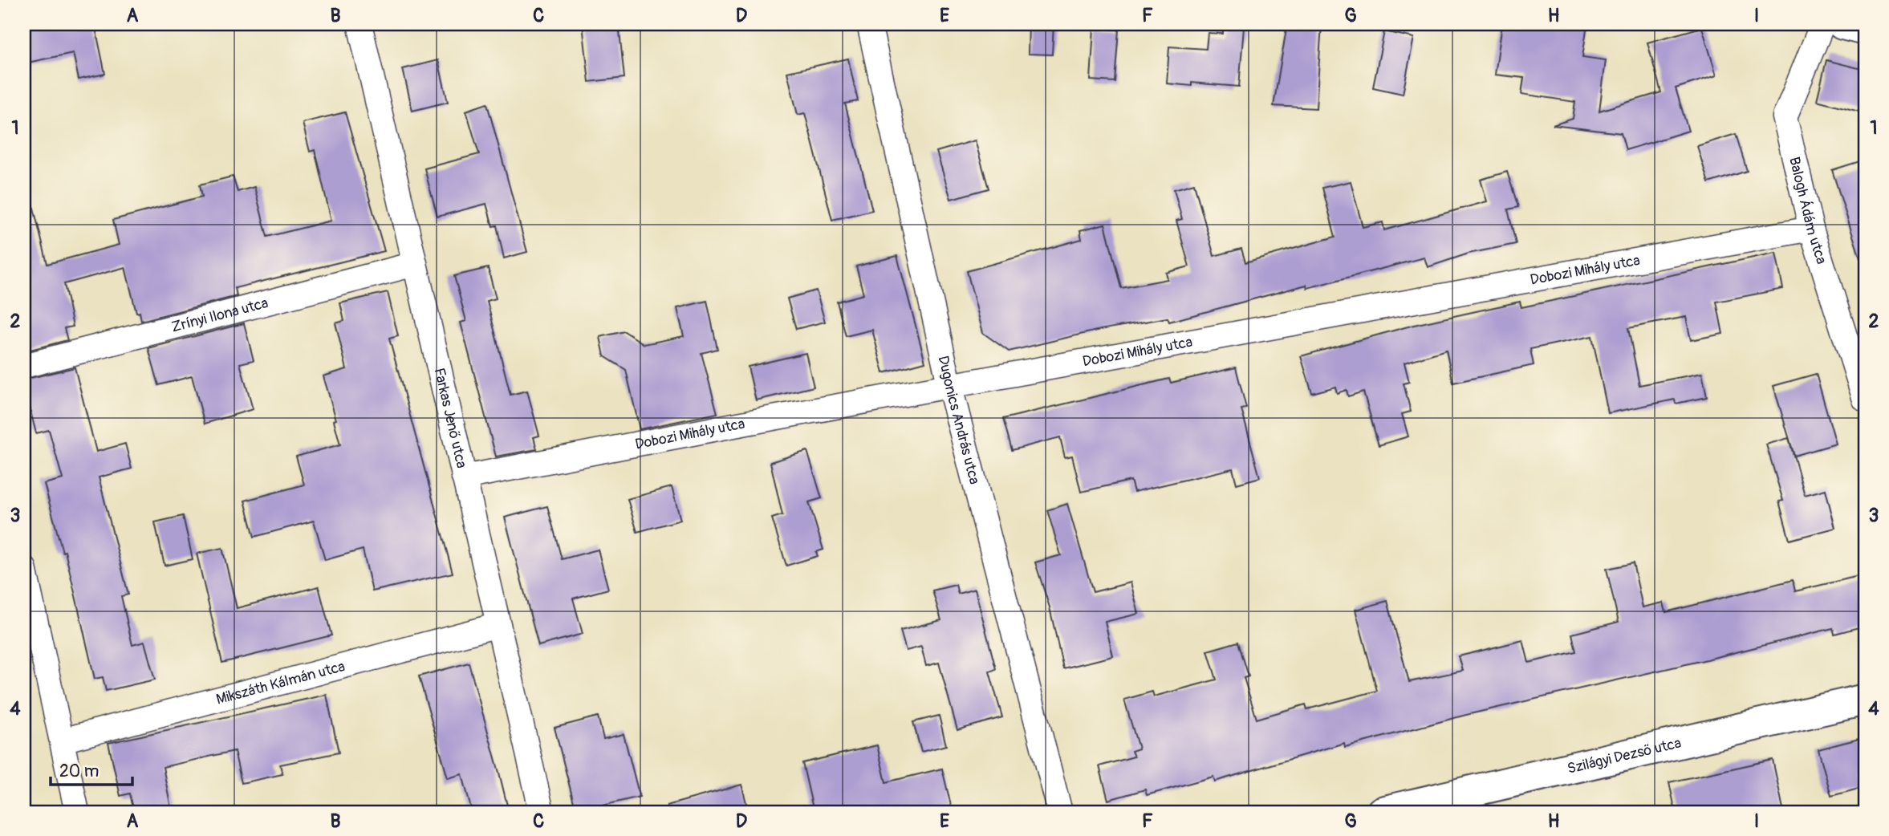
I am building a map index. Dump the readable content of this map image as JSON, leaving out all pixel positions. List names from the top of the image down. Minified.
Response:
{"streets":{"main road":["Szilágyi Dezső utca"],"street":["Balogh Ádám utca","Dobozi Mihály utca","Zrínyi Ilona utca","Farkas Jenő utca","Dugonics András utca","Mikszáth Kálmán utca"]},"crossings":[["Balogh Ádám utca","Dobozi Mihály utca"],["Dobozi Mihály utca","Farkas Jenő utca"],["Dobozi Mihály utca","Dugonics András utca"],["Zrínyi Ilona utca","Farkas Jenő utca"],["Farkas Jenő utca","Mikszáth Kálmán utca"]],"scale_bar":"20 m","grid":{"columns":["A","B","C","D","E","F","G","H","I"],"rows":["1","2","3","4"]}}
